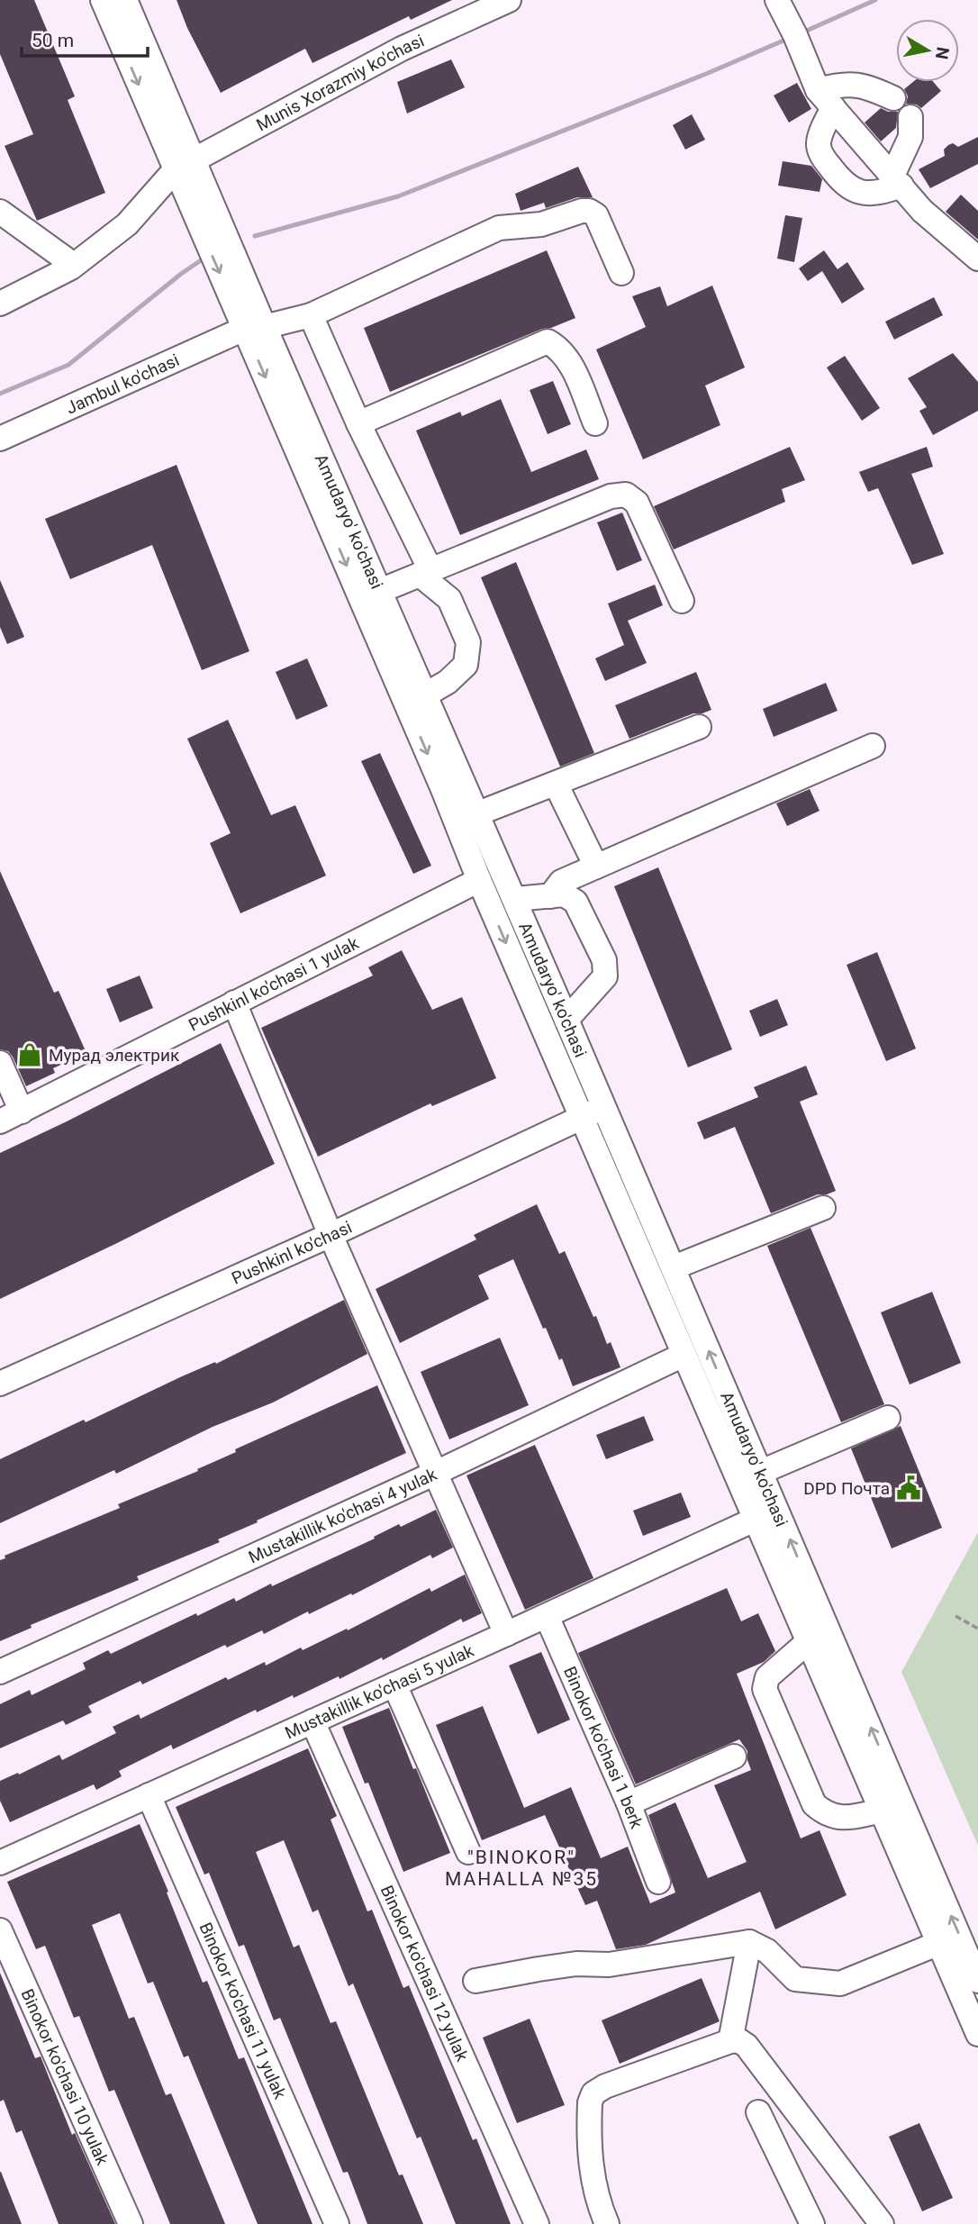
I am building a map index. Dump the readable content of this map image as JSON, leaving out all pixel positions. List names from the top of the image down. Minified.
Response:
{"streets":{"street":["Munis Xorazmiy ko'chasi","Jambul ko'chasi","Amudaryo' ko'chasi","Pushkinl ko'chasi 1 yulak","Pushkinl ko'chasi","Mustakillik ko'chasi 4 yulak","Mustakillik ko'chasi 5 yulak","Binokor ko'chasi 1 berk","Binokor ko'chasi 12 yulak","Binokor ko'chasi 11 yulak","Binokor ko'chasi 10 yulak"]},"crossings":[["Munis Xorazmiy ko'chasi","Amudaryo' ko'chasi"],["Jambul ko'chasi","Amudaryo' ko'chasi"],["Amudaryo' ko'chasi","Pushkinl ko'chasi"],["Mustakillik ko'chasi 5 yulak","Binokor ko'chasi 1 berk"],["Mustakillik ko'chasi 5 yulak","Binokor ko'chasi 12 yulak"],["Mustakillik ko'chasi 5 yulak","Binokor ko'chasi 11 yulak"]],"districts":["\"BINOKOR\" MAHALLA №35"],"places":{"shop":["Мурад электрик"],"public building":["DPD Почта"]},"scale_bar":"50 m","north":"right"}
